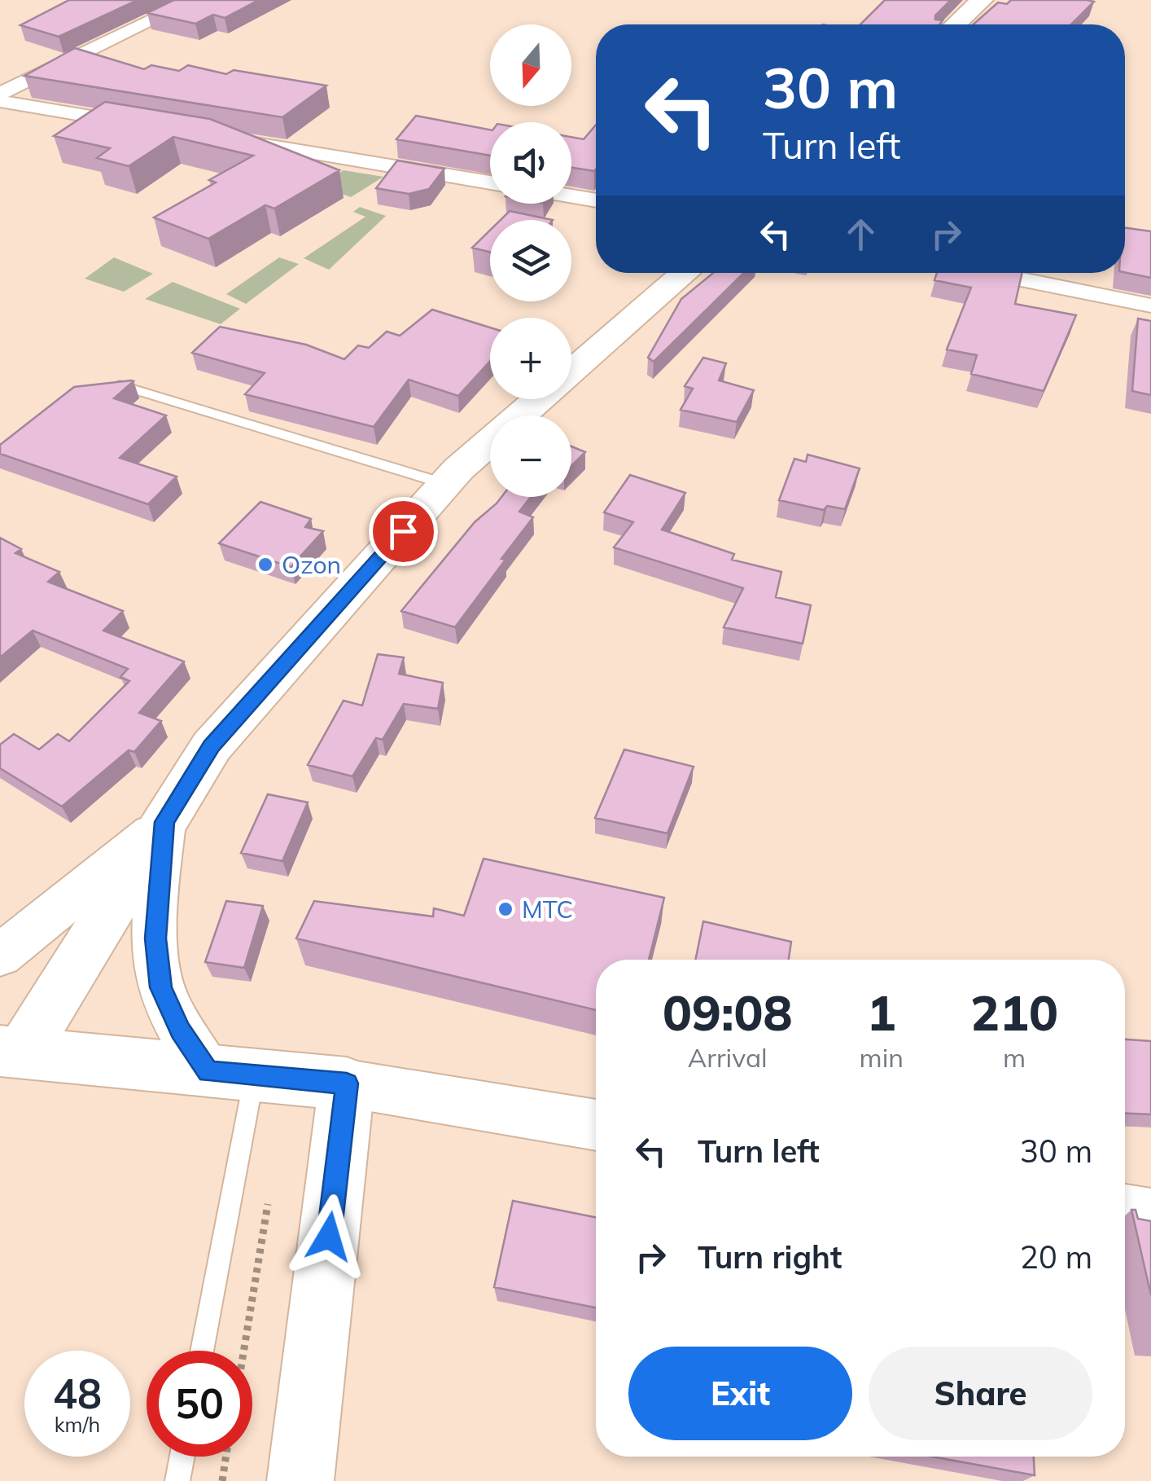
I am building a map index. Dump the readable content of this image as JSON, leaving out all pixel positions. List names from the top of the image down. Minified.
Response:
{"places":["Ozon","МТС"],"north":"bottom","page":{"map_buttons":["+","−"],"turn":["30 m","Turn left"],"eta":["09:08","Arrival","1","min","210","m"],"list":[{"name":"Turn left","value":"30 m"},{"name":"Turn right","value":"20 m"}],"buttons":["Exit","Share"],"speed":"48 km/h","limit":"50"}}
